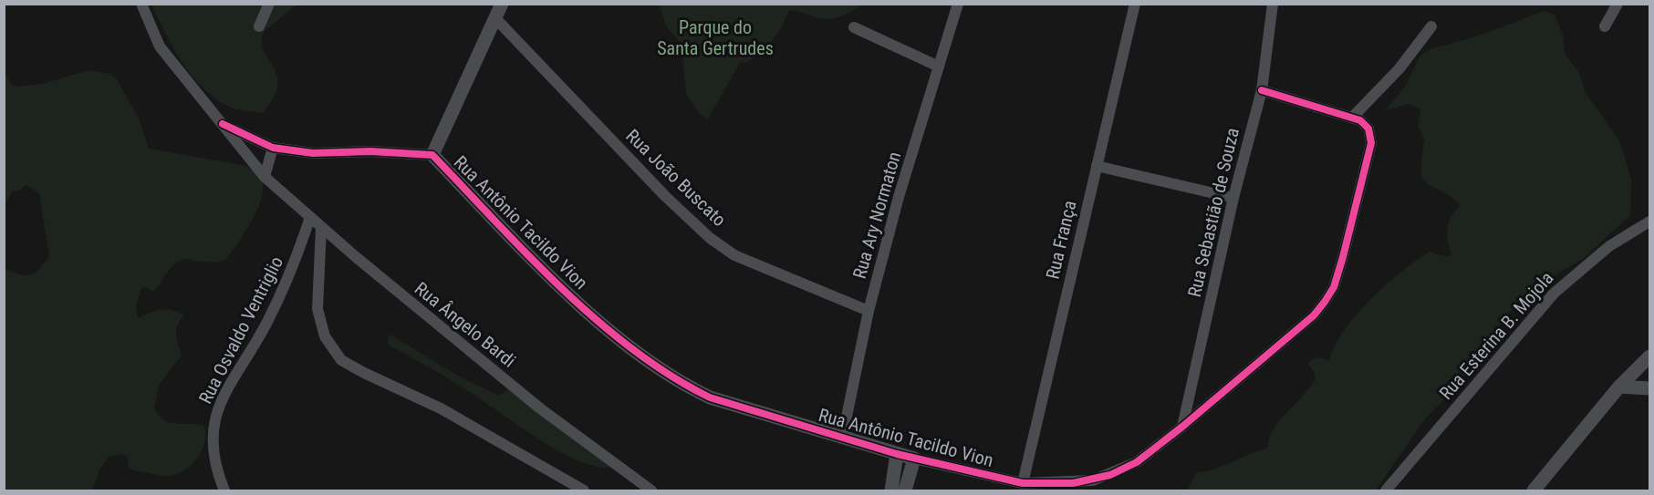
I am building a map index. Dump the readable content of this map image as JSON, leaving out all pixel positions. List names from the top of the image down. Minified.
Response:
{"streets":{"street":["Rua João Buscato","Rua Sebastião de Souza","Rua Ary Normaton","Rua Antônio Tacildo Vion","Rua França","Rua Ângelo Bardi","Rua Osvaldo Ventriglio","Rua Esterina B. Mojola"]},"crossings":[["Rua João Buscato","Rua Ary Normaton"],["Rua Sebastião de Souza","Rua Antônio Tacildo Vion"],["Rua Ary Normaton","Rua Antônio Tacildo Vion"],["Rua Antônio Tacildo Vion","Rua França"],["Rua Antônio Tacildo Vion","Rua Ângelo Bardi"],["Rua Ângelo Bardi","Rua Osvaldo Ventriglio"]],"parks":["Parque do Santa Gertrudes"]}
